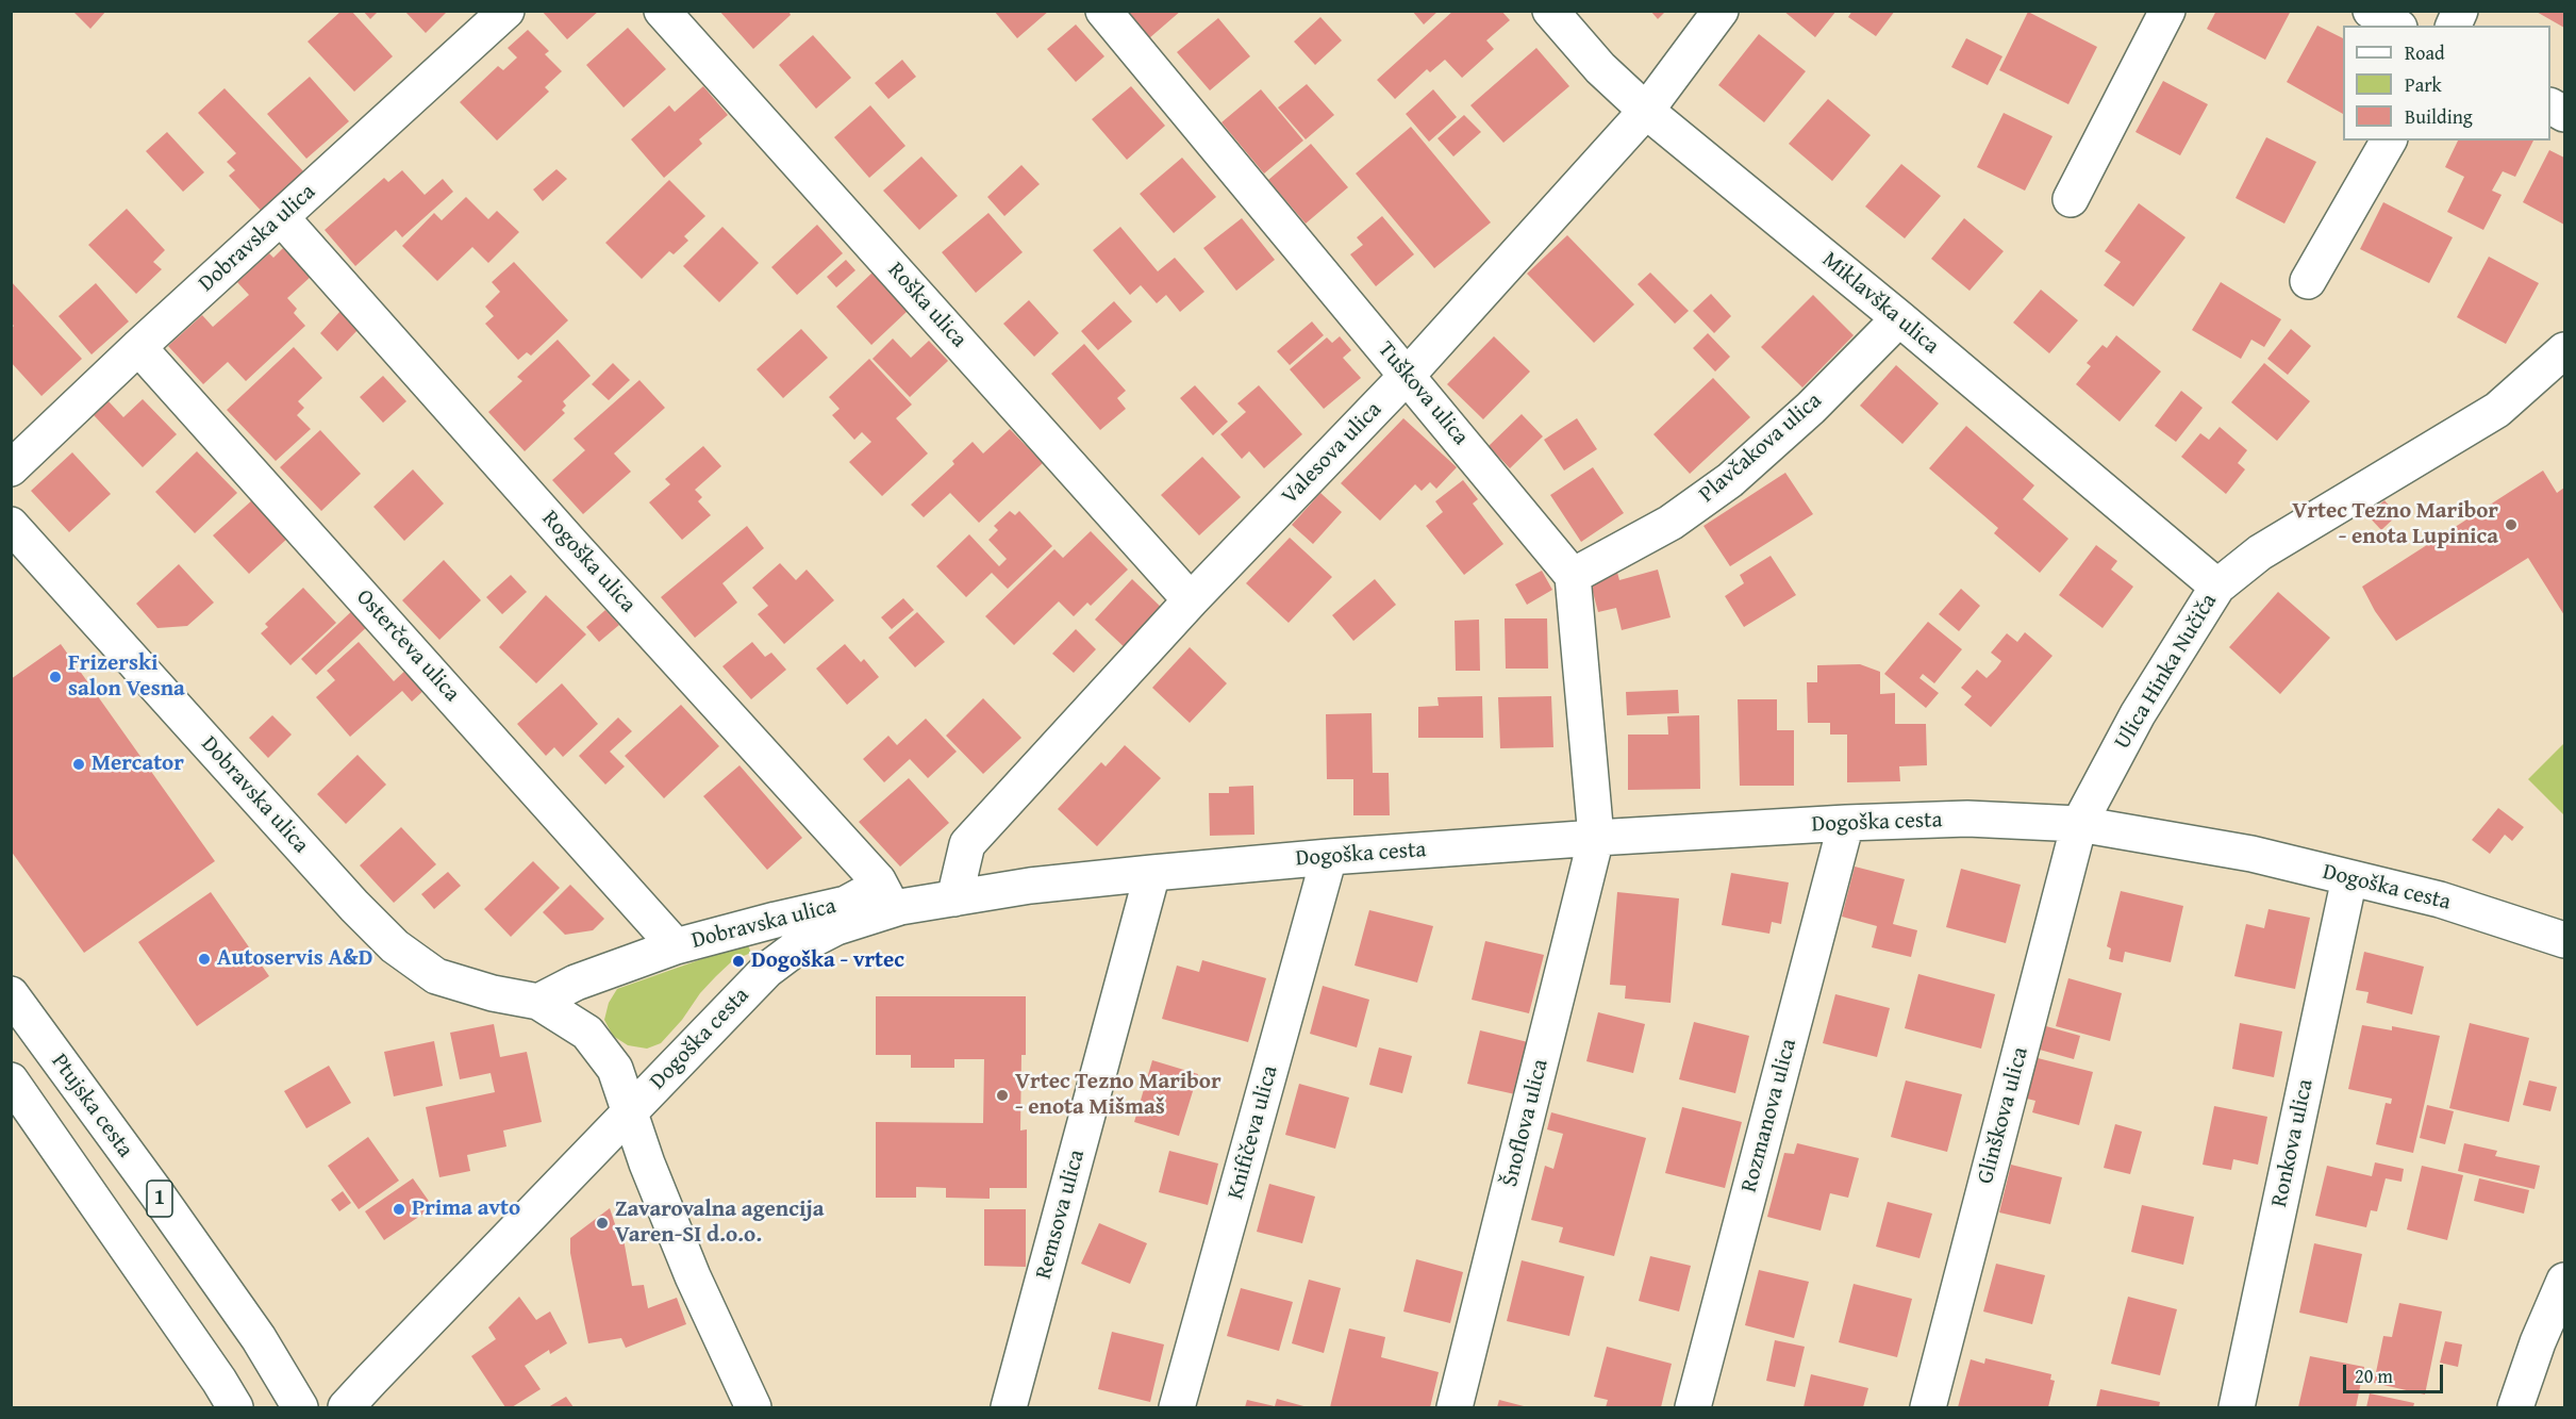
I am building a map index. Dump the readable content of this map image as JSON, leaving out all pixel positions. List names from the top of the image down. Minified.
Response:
{"streets":{"street":["Dobravska ulica","Miklavška ulica","Roška ulica","Tuškova ulica","Plavčakova ulica","Valesova ulica","Rogoška ulica","Osterčeva ulica","Ulica Hinka Nučiča","Dogoška cesta","Ptujska cesta","Rozmanova ulica","Glinškova ulica","Šnoflova ulica","Knifičeva ulica","Ronkova ulica","1","Remsova ulica"]},"crossings":[["Dobravska ulica","Rogoška ulica"],["Dobravska ulica","Osterčeva ulica"],["Dobravska ulica","Dogoška cesta"],["Miklavška ulica","Plavčakova ulica"],["Miklavška ulica","Valesova ulica"],["Miklavška ulica","Ulica Hinka Nučiča"],["Roška ulica","Valesova ulica"],["Tuškova ulica","Plavčakova ulica"],["Tuškova ulica","Valesova ulica"],["Valesova ulica","Dogoška cesta"],["Rogoška ulica","Dogoška cesta"],["Ulica Hinka Nučiča","Dogoška cesta"],["Ulica Hinka Nučiča","Glinškova ulica"],["Dogoška cesta","Rozmanova ulica"],["Dogoška cesta","Glinškova ulica"],["Dogoška cesta","Šnoflova ulica"],["Dogoška cesta","Knifičeva ulica"],["Dogoška cesta","Ronkova ulica"],["Dogoška cesta","Remsova ulica"]],"places":["Vrtec Tezno Maribor - enota Lupinica","Frizerski salon Vesna","Mercator","Autoservis A&D","Dogoška - vrtec","Vrtec Tezno Maribor - enota Mišmaš","Prima avto","Zavarovalna agencija Varen-SI d.o.o."],"legend":["Road","Park","Building"],"scale_bar":"20 m"}
